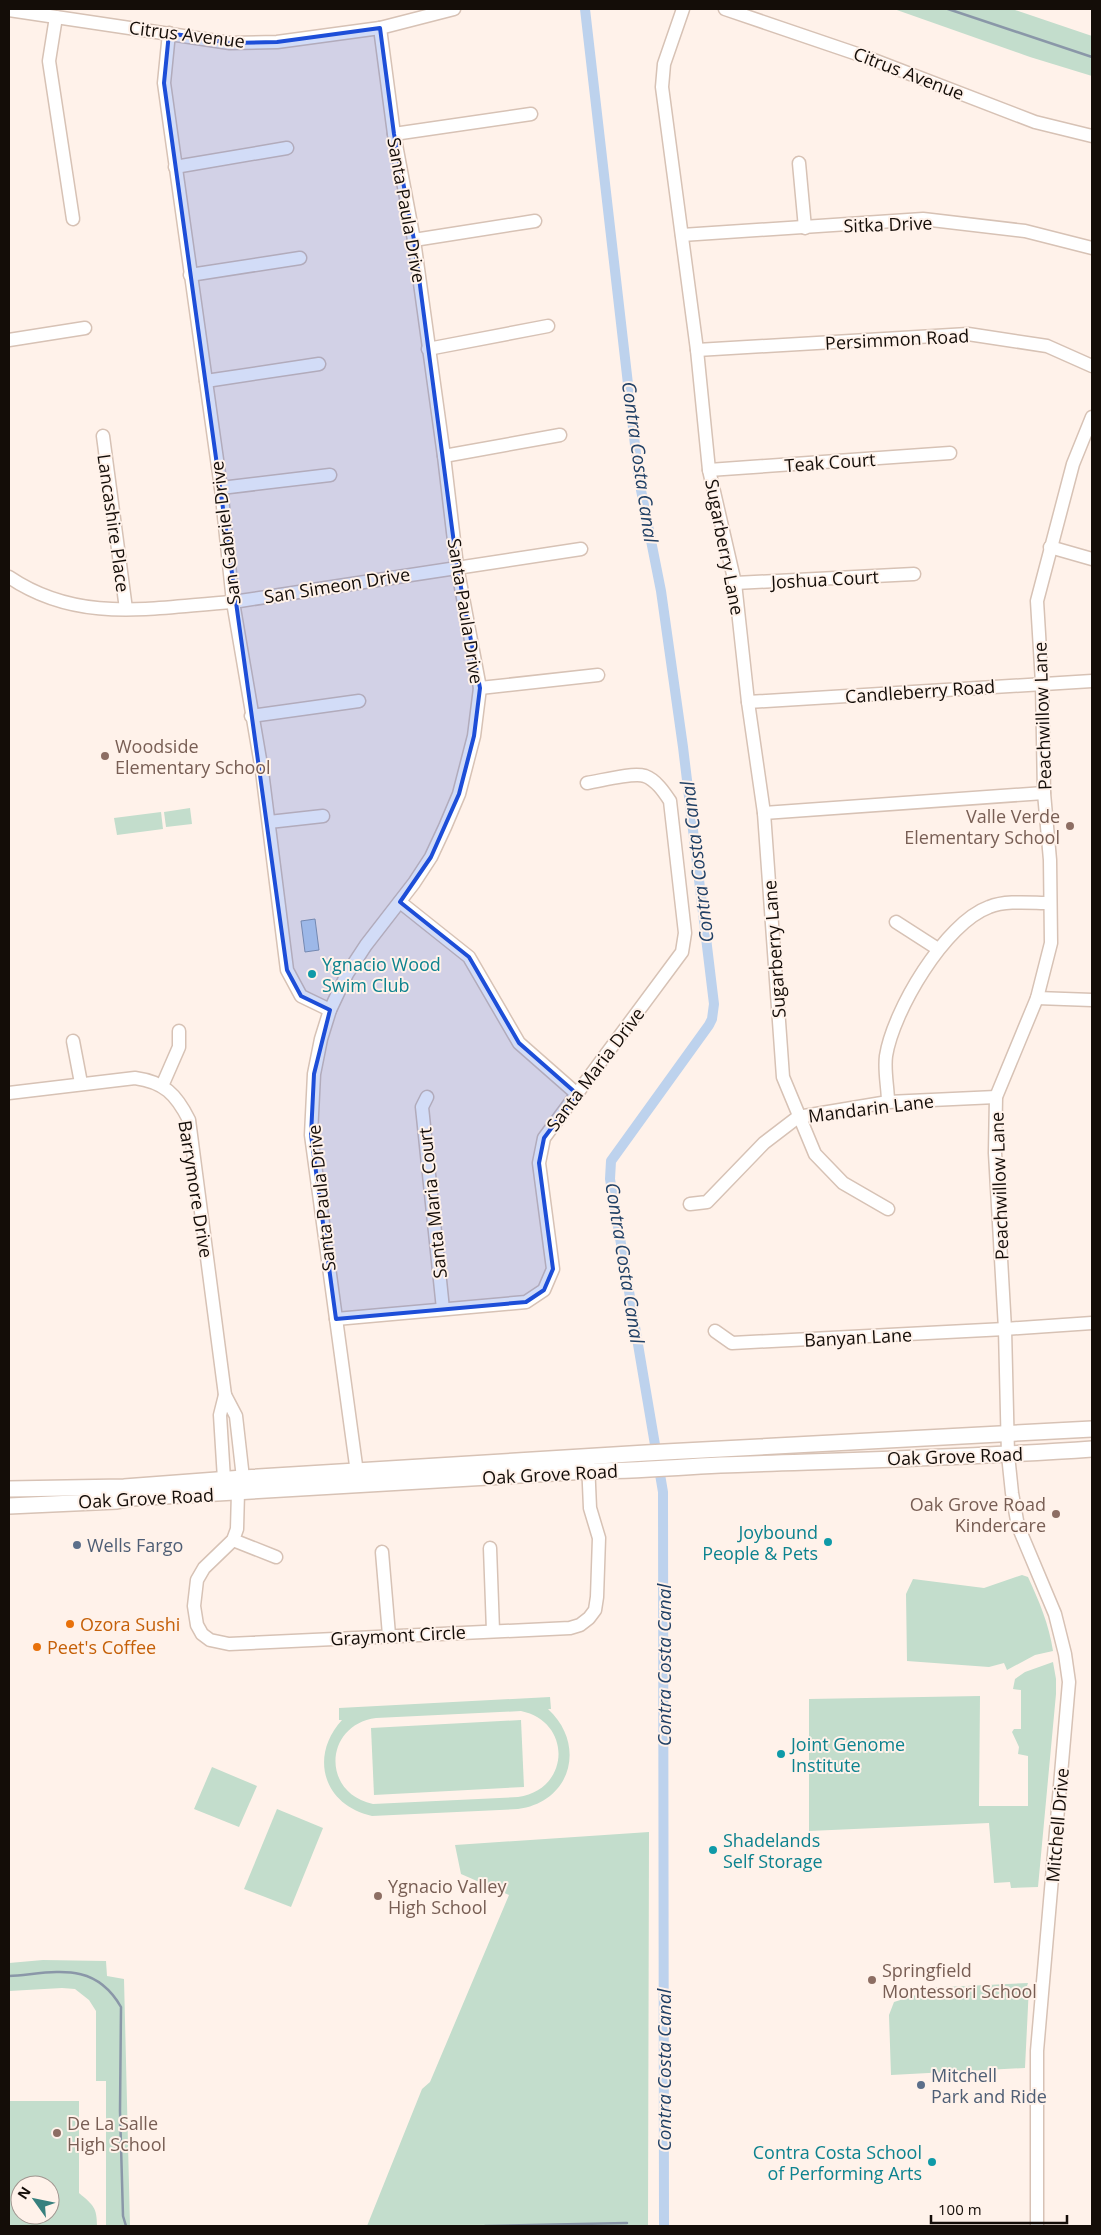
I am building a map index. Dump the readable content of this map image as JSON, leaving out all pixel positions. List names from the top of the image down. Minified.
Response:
{"streets":{"main road":["Oak Grove Road"],"street":["Citrus Avenue","Santa Paula Drive","Sitka Drive","Persimmon Road","Teak Court","Lancashire Place","San Gabriel Drive","Sugarberry Lane","Joshua Court","San Simeon Drive","Candleberry Road","Peachwillow Lane","Santa Maria Drive","Mandarin Lane","Barrymore Drive","Santa Maria Court","Banyan Lane","Graymont Circle","Mitchell Drive"]},"crossings":[["Citrus Avenue","Santa Paula Drive"],["Citrus Avenue","San Gabriel Drive"],["Santa Paula Drive","San Gabriel Drive"],["Santa Paula Drive","San Simeon Drive"],["Santa Paula Drive","Santa Maria Drive"],["Santa Paula Drive","Oak Grove Road"],["Sitka Drive","Sugarberry Lane"],["Persimmon Road","Sugarberry Lane"],["Teak Court","Sugarberry Lane"],["Lancashire Place","San Simeon Drive"],["San Gabriel Drive","San Simeon Drive"],["Sugarberry Lane","Joshua Court"],["Sugarberry Lane","Candleberry Road"],["Sugarberry Lane","Mandarin Lane"],["Candleberry Road","Peachwillow Lane"],["Peachwillow Lane","Mandarin Lane"],["Peachwillow Lane","Banyan Lane"],["Peachwillow Lane","Oak Grove Road"],["Peachwillow Lane","Mitchell Drive"],["Santa Maria Drive","Santa Maria Court"],["Barrymore Drive","Oak Grove Road"],["Oak Grove Road","Graymont Circle"],["Oak Grove Road","Mitchell Drive"]],"water":["Contra Costa Canal"],"places":["Woodside Elementary School","Valle Verde Elementary School","Ygnacio Wood Swim Club","Oak Grove Road Kindercare","Joybound People & Pets","Wells Fargo","Ozora Sushi","Peet's Coffee","Joint Genome Institute","Shadelands Self Storage","Ygnacio Valley High School","Springfield Montessori School","Mitchell Park and Ride","De La Salle High School","Contra Costa School of Performing Arts"],"scale_bar":"100 m","north":"top left"}
